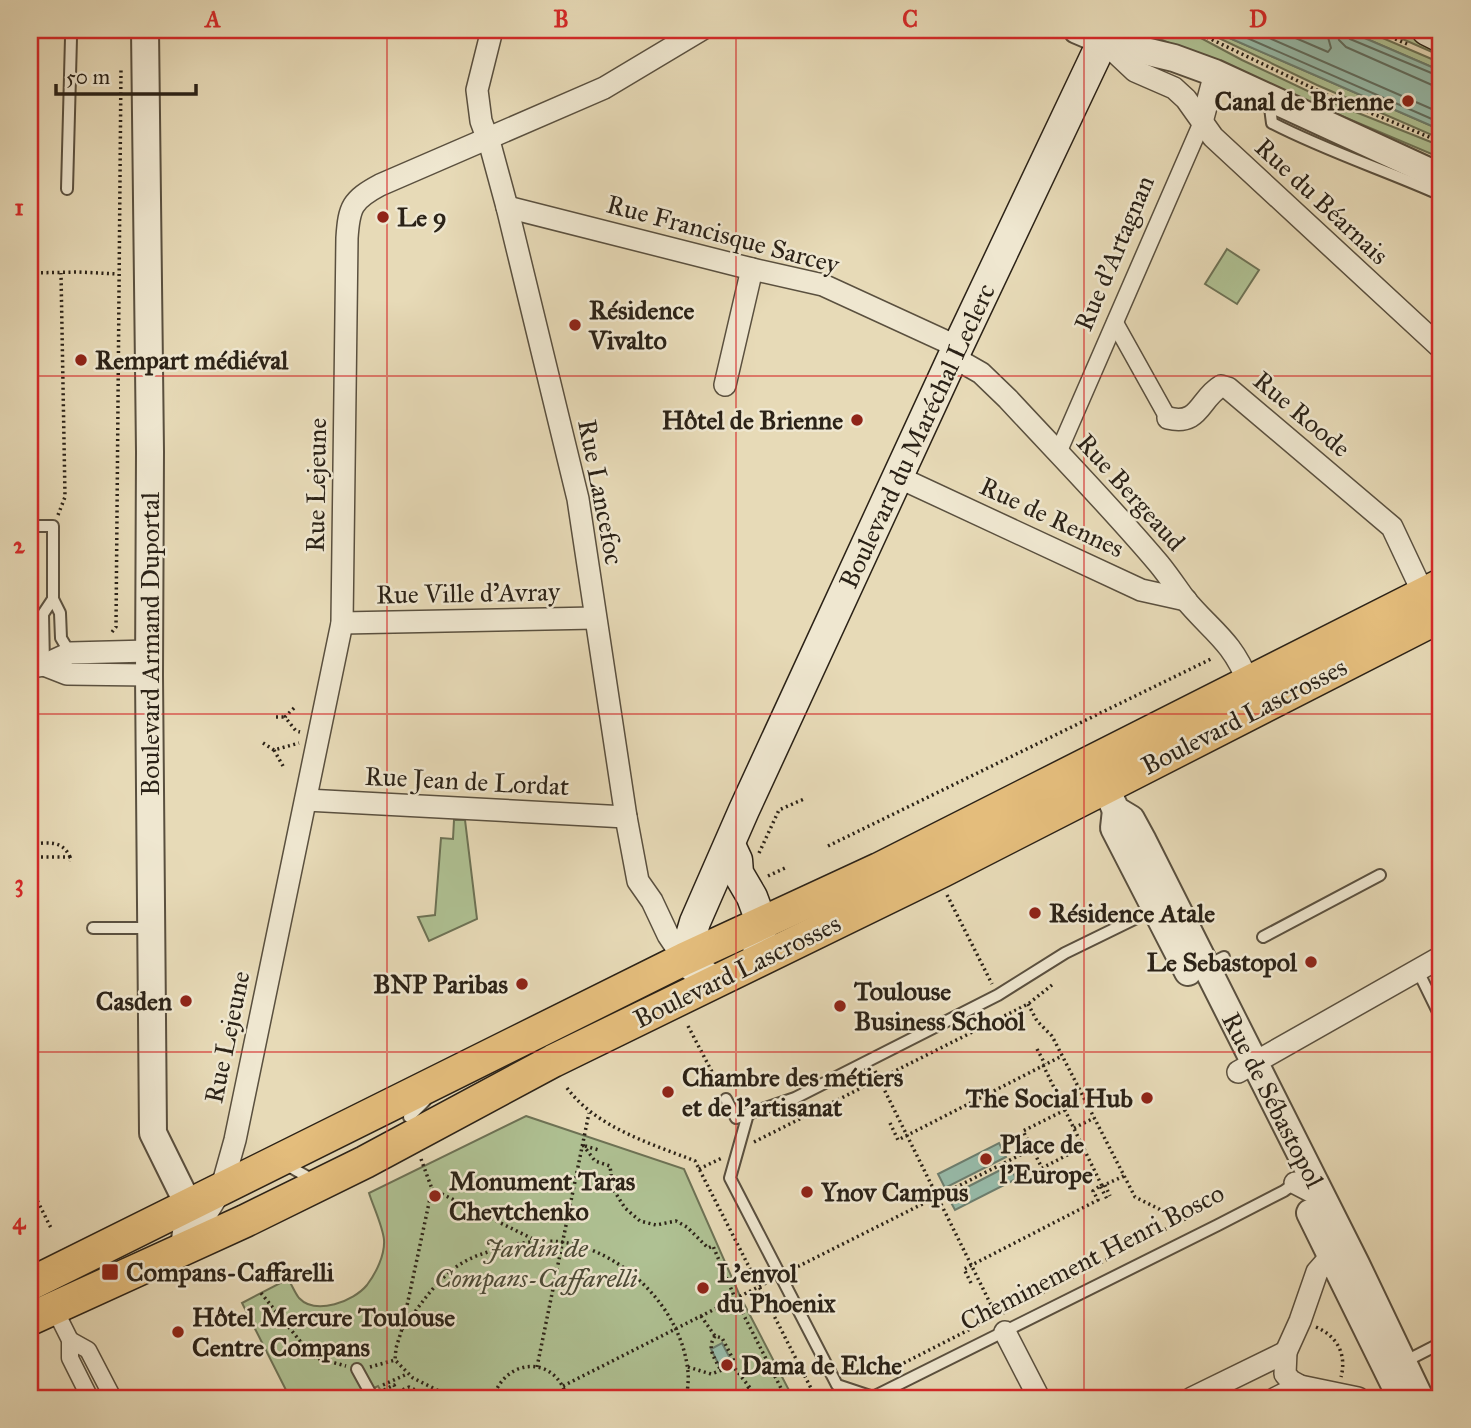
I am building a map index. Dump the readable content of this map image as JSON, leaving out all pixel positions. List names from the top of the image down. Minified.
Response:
{"streets":{"main road":["Boulevard du Maréchal Leclerc","Boulevard Lascrosses"],"street":["Rue du Béarnais","Rue Francisque Sarcey","Rue d'Artagnan","Rue Roode","Rue Lejeune","Rue Lancefoc","Rue Bergeaud","Rue de Rennes","Rue Ville d'Avray","Boulevard Armand Duportal","Rue Jean de Lordat","Rue de Sébastopol"],"lane":["Cheminement Henri Bosco"]},"crossings":[["Rue du Béarnais","Rue d'Artagnan"],["Rue du Béarnais","Boulevard du Maréchal Leclerc"],["Rue Francisque Sarcey","Boulevard du Maréchal Leclerc"],["Rue Francisque Sarcey","Rue Lancefoc"],["Rue Francisque Sarcey","Rue Bergeaud"],["Rue d'Artagnan","Rue Roode"],["Rue d'Artagnan","Rue Bergeaud"],["Rue Roode","Boulevard Lascrosses"],["Boulevard du Maréchal Leclerc","Rue Lancefoc"],["Boulevard du Maréchal Leclerc","Rue Bergeaud"],["Boulevard du Maréchal Leclerc","Rue de Rennes"],["Boulevard du Maréchal Leclerc","Boulevard Lascrosses"],["Rue Lejeune","Rue Lancefoc"],["Rue Lejeune","Rue Ville d'Avray"],["Rue Lejeune","Boulevard Lascrosses"],["Rue Lejeune","Rue Jean de Lordat"],["Rue Lancefoc","Rue Ville d'Avray"],["Rue Lancefoc","Boulevard Lascrosses"],["Rue Lancefoc","Rue Jean de Lordat"],["Rue Bergeaud","Rue de Rennes"],["Rue Bergeaud","Boulevard Lascrosses"],["Boulevard Armand Duportal","Boulevard Lascrosses"],["Boulevard Lascrosses","Rue de Sébastopol"],["Rue de Sébastopol","Cheminement Henri Bosco"]],"parks":["Jardin de Compans-Caffarelli"],"places":{"other":["Canal de Brienne","Le 9","Résidence Vivalto","Rempart médiéval","Hôtel de Brienne","Résidence Atale","Le Sebastopol","BNP Paribas","Casden","Toulouse Business School","Chambre des métiers et de l'artisanat","The Social Hub","Place de l'Europe","Ynov Campus","Monument Taras Chevtchenko","L'envol du Phoenix","Hôtel Mercure Toulouse Centre Compans","Dama de Elche"],"transit":["Compans-Caffarelli"]},"scale_bar":"50 m","grid":{"columns":["A","B","C","D"],"rows":["1","2","3","4"]}}
